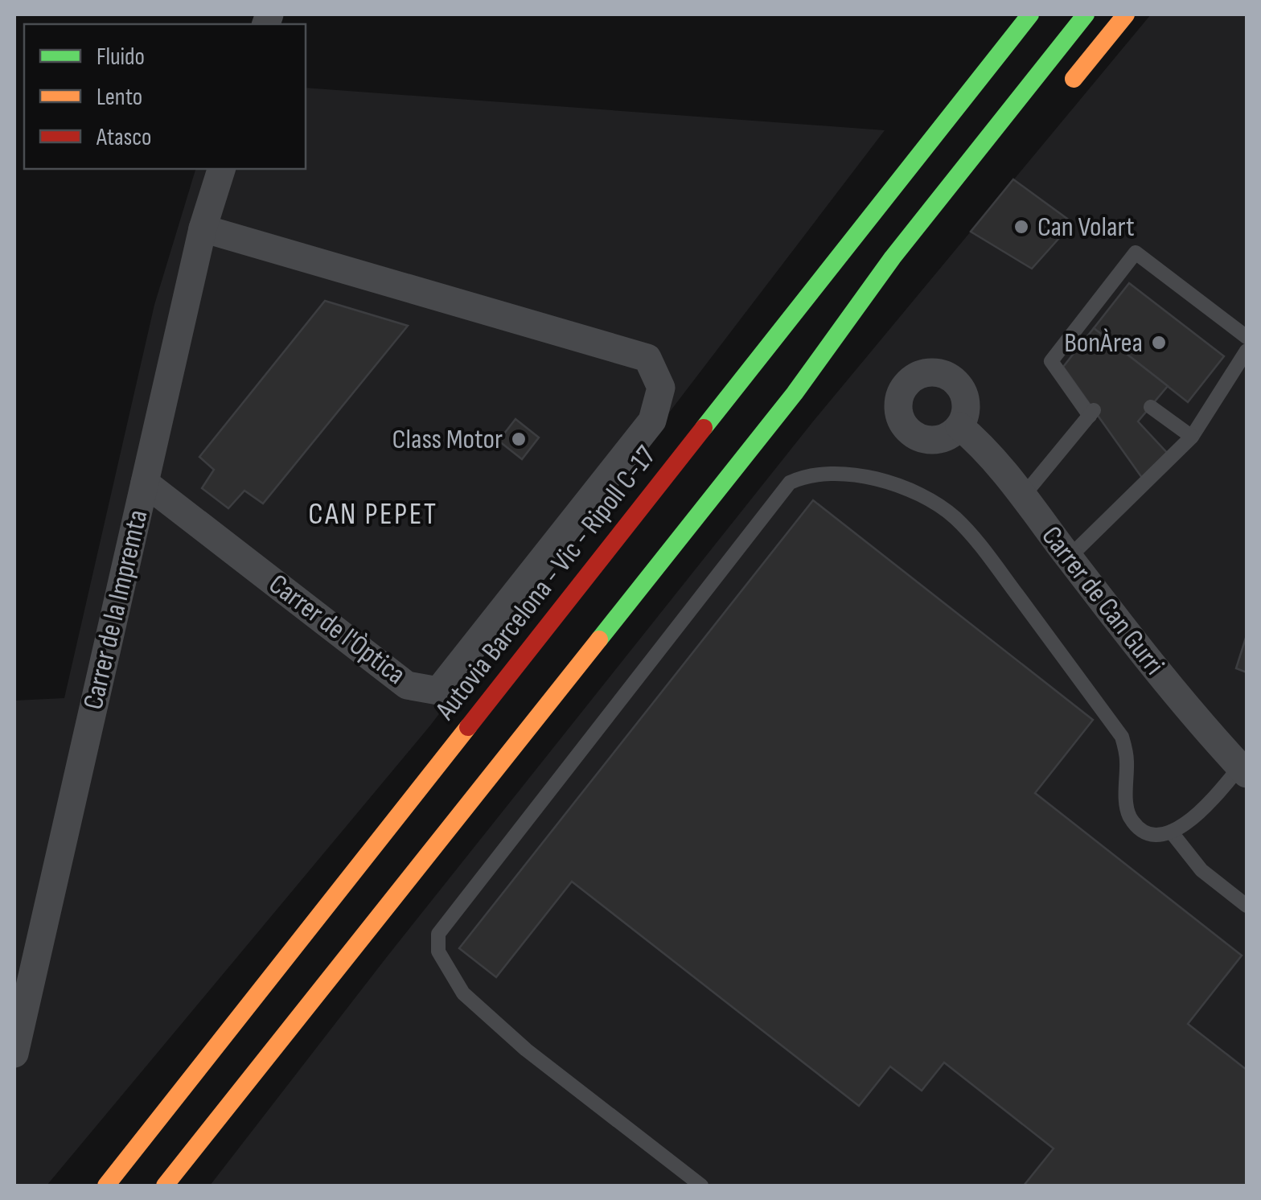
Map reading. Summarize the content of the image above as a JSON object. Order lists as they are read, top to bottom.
{
  "streets": {
    "highway": ["Autovia Barcelona - Vic - Ripoll C-17"],
    "street": ["Carrer de Can Gurri", "Carrer de la Impremta", "Carrer de l'Òptica"]
  },
  "crossings": [
    ["Carrer de la Impremta", "Carrer de l'Òptica"]
  ],
  "districts": ["CAN PEPET"],
  "places": ["Can Volart", "BonÀrea", "Class Motor"],
  "legend": ["Fluido", "Lento", "Atasco"]
}
